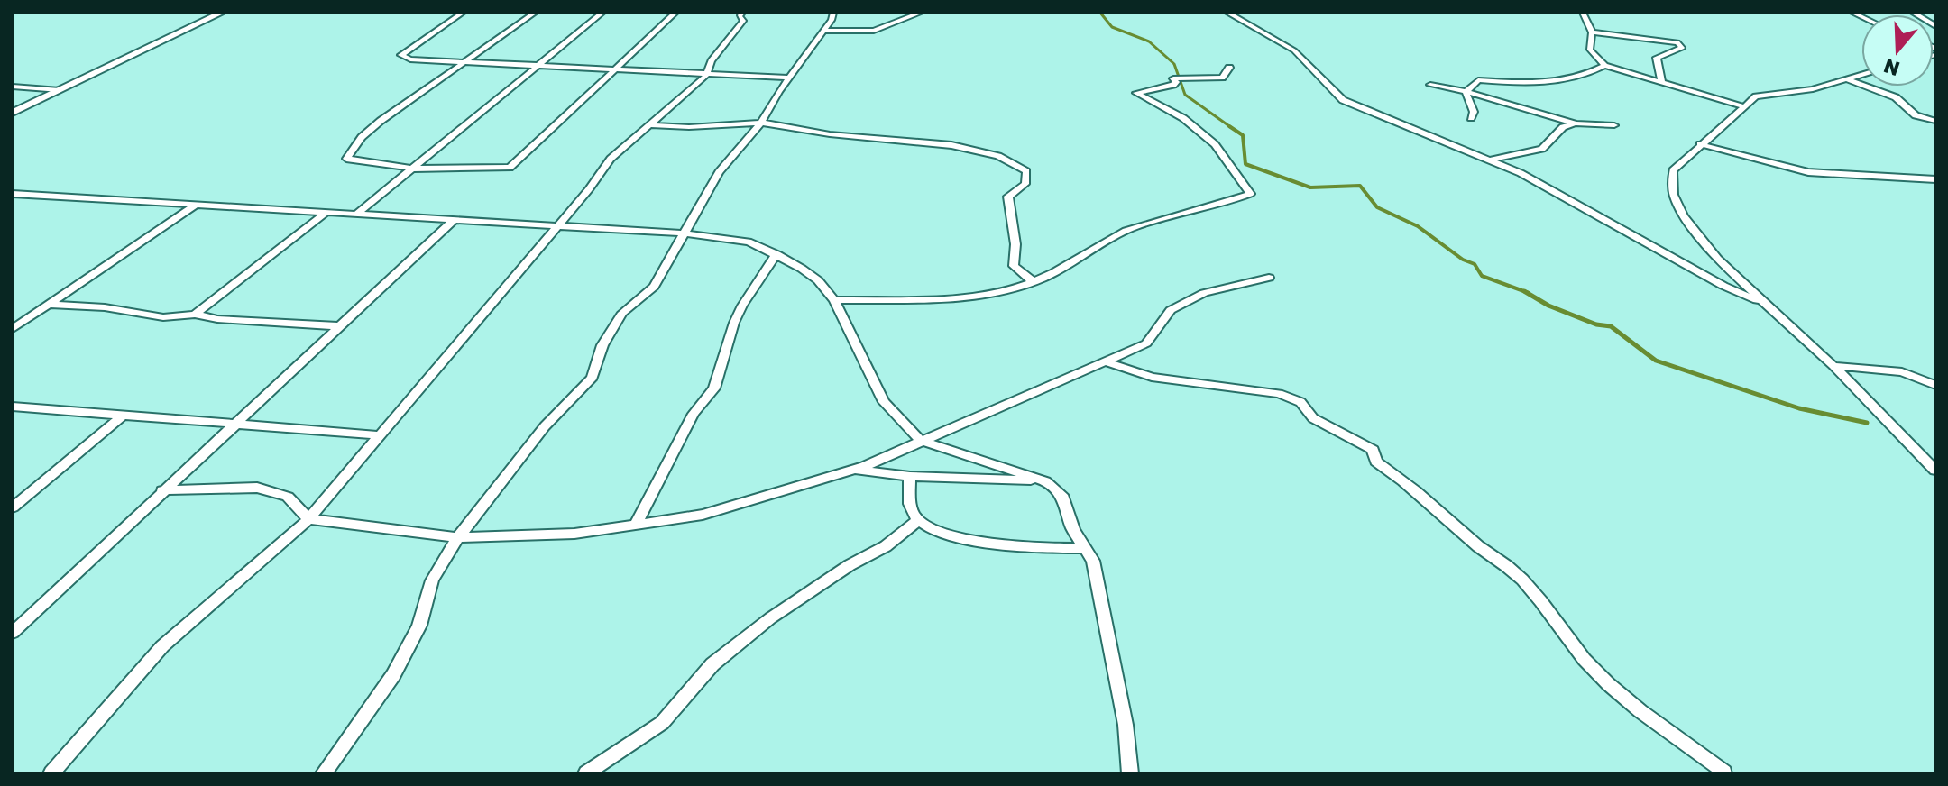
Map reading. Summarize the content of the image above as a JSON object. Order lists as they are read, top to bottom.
{
  "north": "bottom"
}
